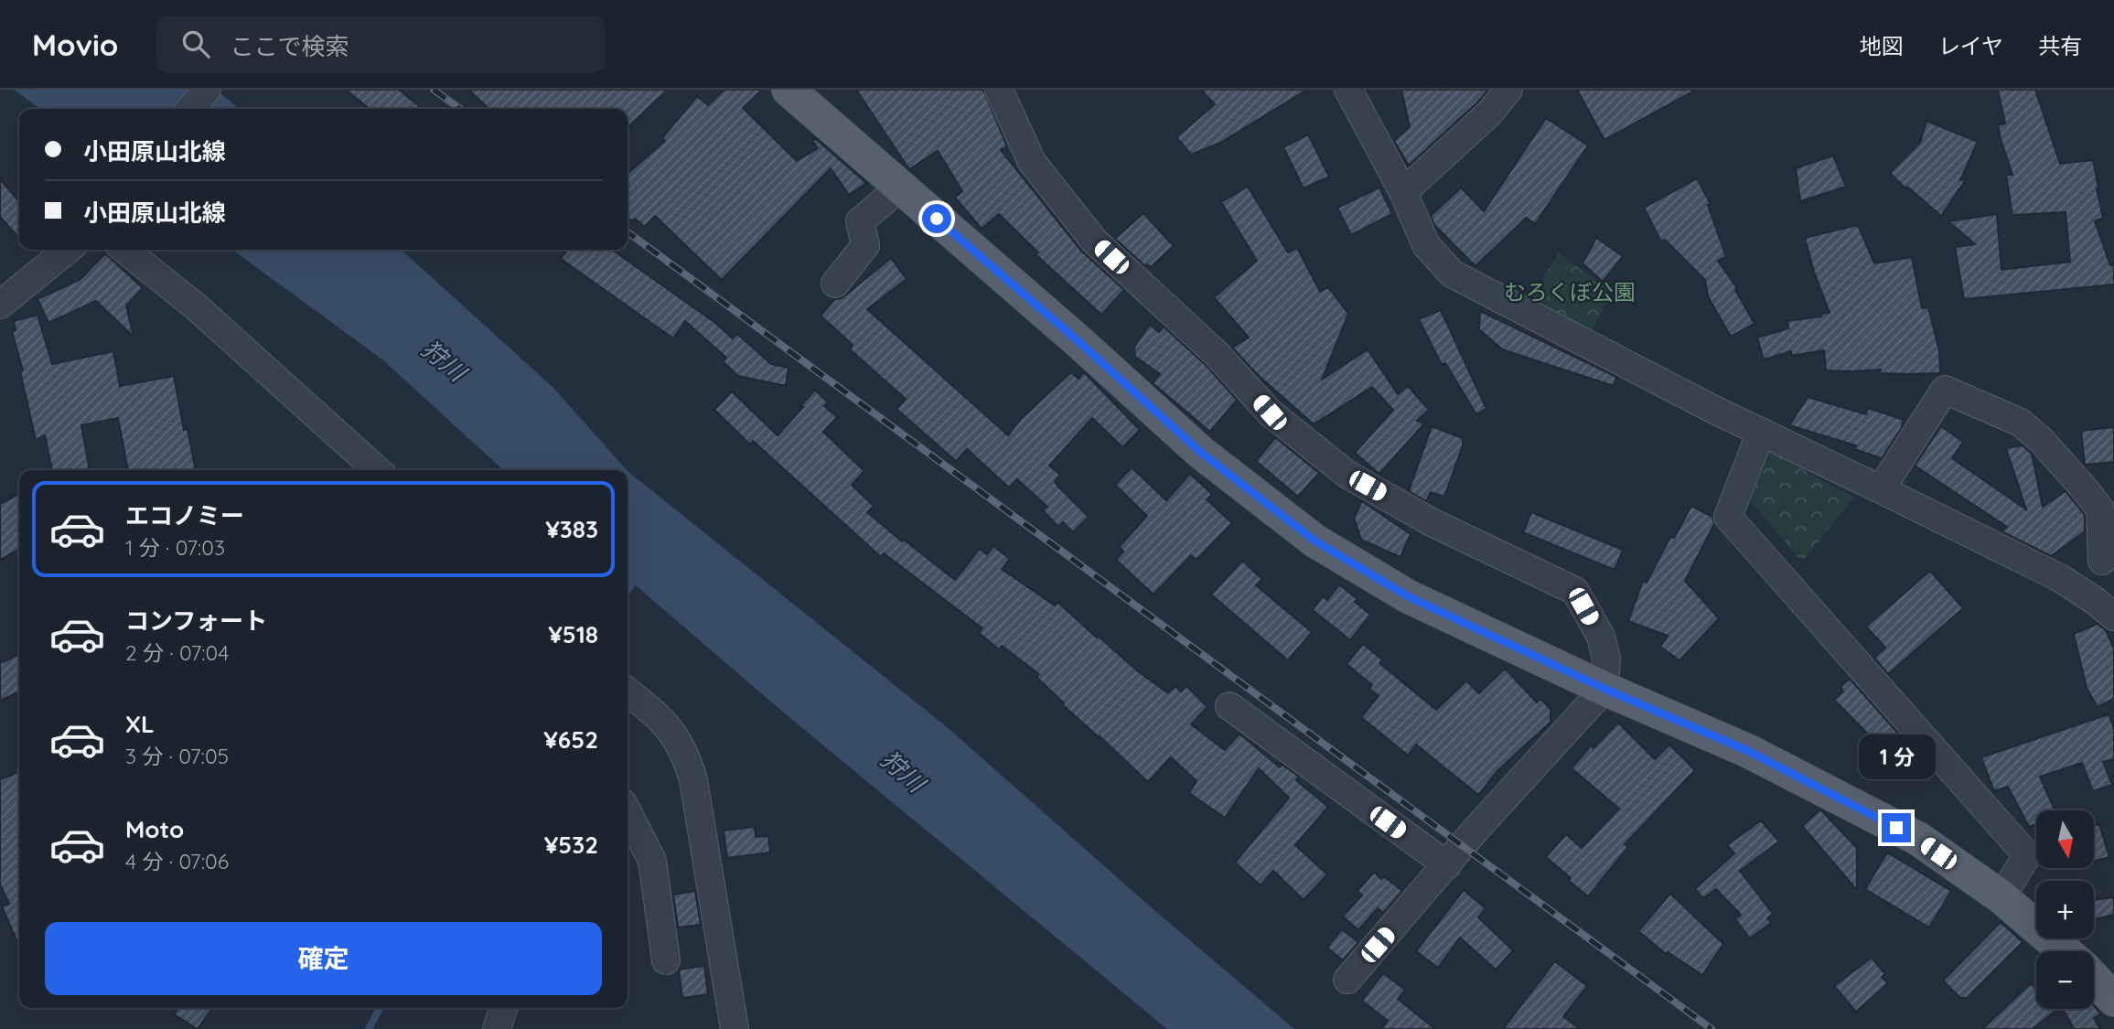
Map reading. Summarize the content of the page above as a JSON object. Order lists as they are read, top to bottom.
{
  "water": ["狩川"],
  "parks": ["むろくぼ公園"],
  "north": "bottom",
  "page": {
    "header": "Movio",
    "search": "ここで検索",
    "nav": ["地図", "レイヤ", "共有"],
    "banner": ["小田原山北線", "小田原山北線"],
    "list": [
      {
        "name": "エコノミー",
        "note": "1 分 · 07:03",
        "value": "¥383"
      },
      {
        "name": "コンフォート",
        "note": "2 分 · 07:04",
        "value": "¥518"
      },
      {
        "name": "XL",
        "note": "3 分 · 07:05",
        "value": "¥652"
      },
      {
        "name": "Moto",
        "note": "4 分 · 07:06",
        "value": "¥532"
      }
    ],
    "bubble": "1 分",
    "map_buttons": ["+", "−"],
    "buttons": "確定"
  }
}
